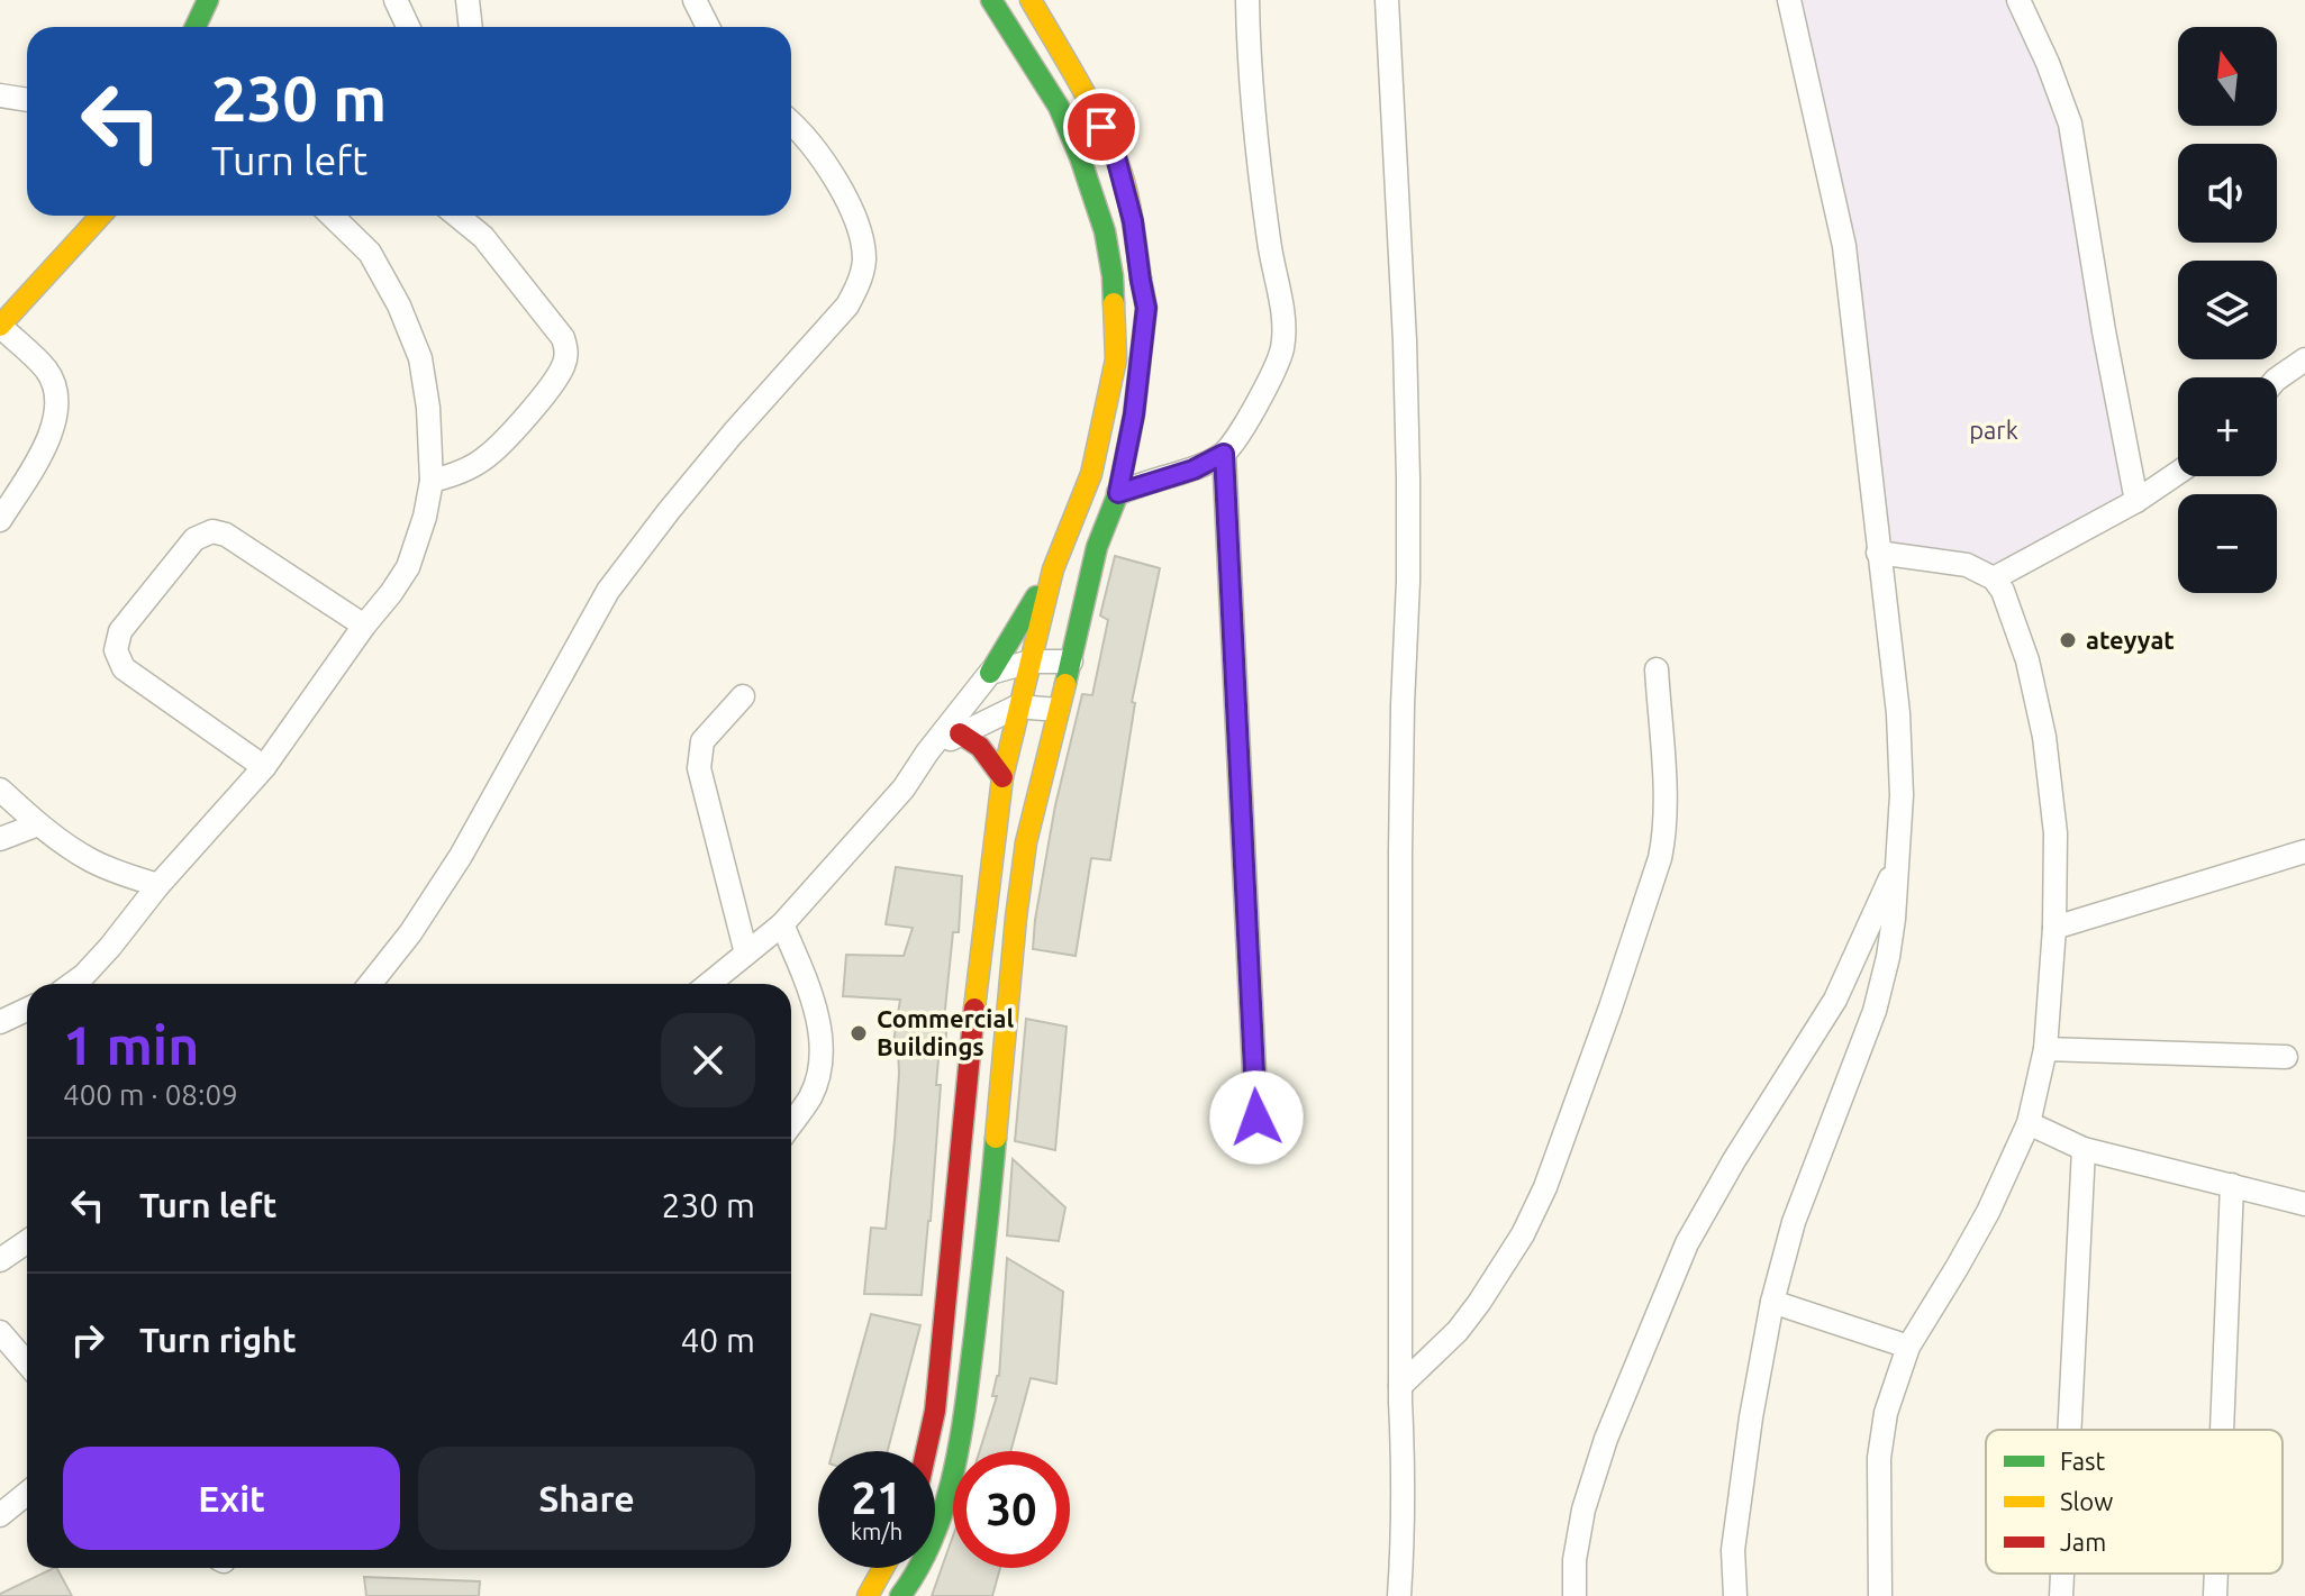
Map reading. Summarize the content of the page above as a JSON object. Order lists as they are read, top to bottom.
{
  "parks": ["park"],
  "places": ["ateyyat", "Commercial Buildings"],
  "legend": ["Fast", "Slow", "Jam"],
  "north": "top",
  "page": {
    "map_buttons": ["+", "−"],
    "turn": ["230 m", "Turn left"],
    "heading": ["1 min", "400 m · 08:09"],
    "list": [
      {
        "name": "Turn left",
        "value": "230 m"
      },
      {
        "name": "Turn right",
        "value": "40 m"
      }
    ],
    "buttons": ["Exit", "Share"],
    "speed": "21 km/h",
    "limit": "30"
  }
}
